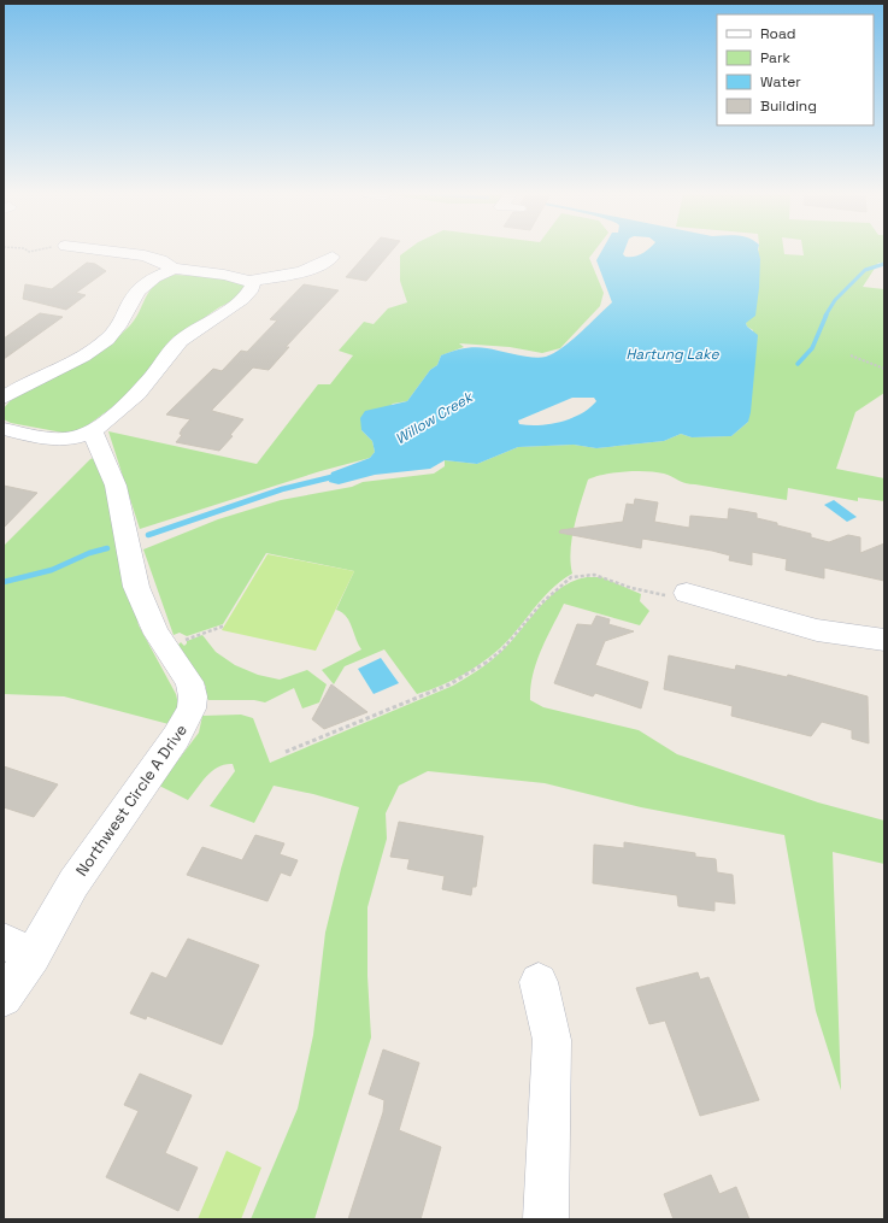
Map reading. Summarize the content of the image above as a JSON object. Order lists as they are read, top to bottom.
{
  "streets": {
    "street": ["Northwest Circle A Drive"]
  },
  "water": ["Hartung Lake", "Willow Creek"],
  "legend": [
    "Road",
    "Park",
    "Water",
    "Building"
  ]
}
